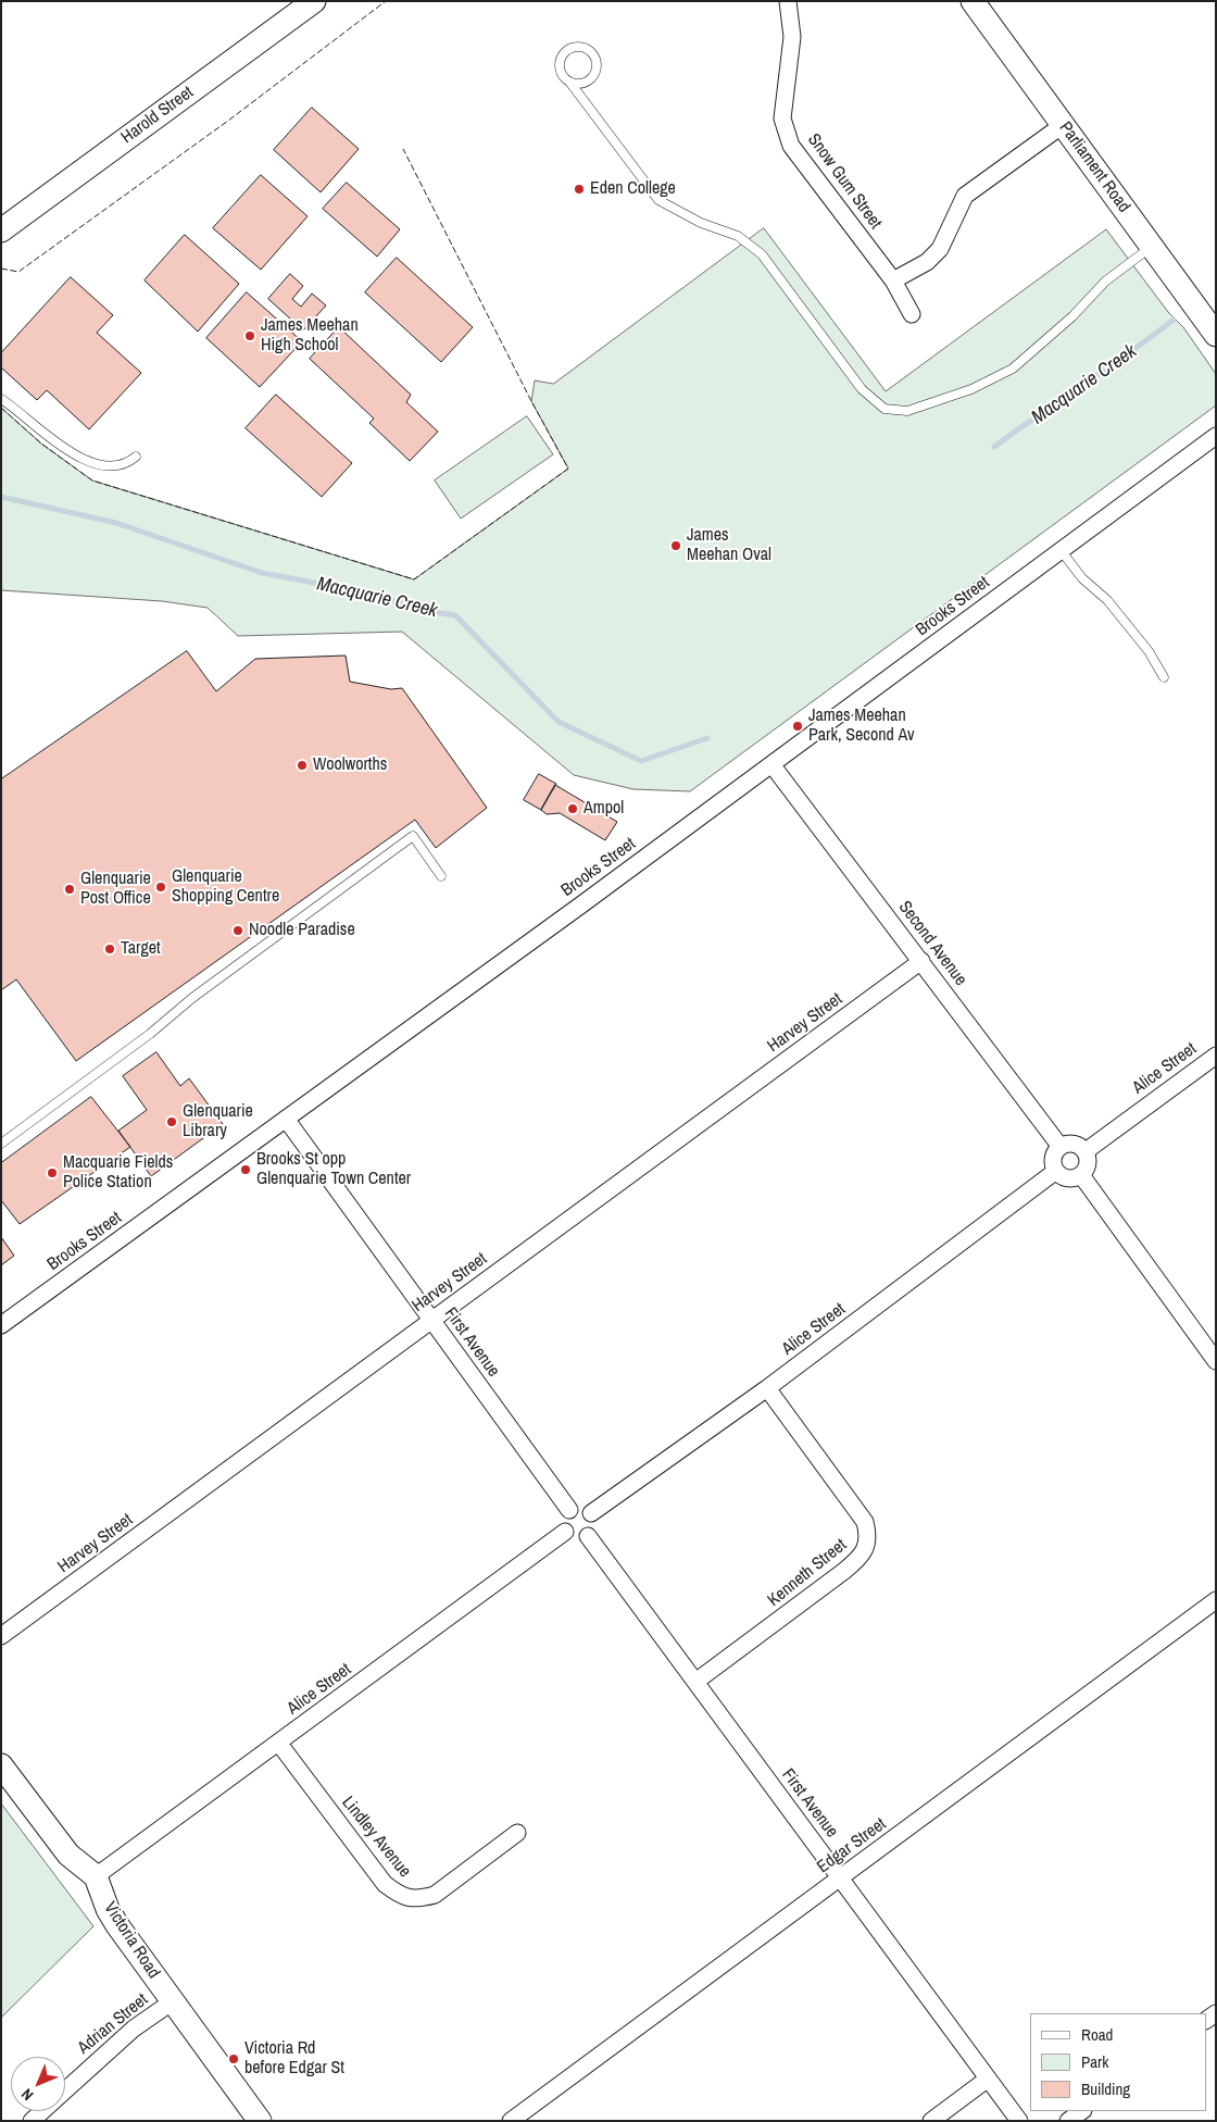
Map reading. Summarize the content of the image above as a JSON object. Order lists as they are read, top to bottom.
{
  "streets": {
    "street": [
      "Harold Street",
      "Parliament Road",
      "Snow Gum Street",
      "Brooks Street",
      "Second Avenue",
      "Harvey Street",
      "Alice Street",
      "First Avenue",
      "Kenneth Street",
      "Lindley Avenue",
      "Edgar Street",
      "Victoria Road",
      "Adrian Street"
    ]
  },
  "crossings": [
    ["Brooks Street", "Second Avenue"],
    ["Brooks Street", "First Avenue"],
    ["Second Avenue", "Harvey Street"],
    ["Second Avenue", "Alice Street"],
    ["Harvey Street", "First Avenue"],
    ["Alice Street", "First Avenue"],
    ["Alice Street", "Kenneth Street"],
    ["Alice Street", "Lindley Avenue"],
    ["Alice Street", "Victoria Road"],
    ["First Avenue", "Kenneth Street"],
    ["First Avenue", "Edgar Street"],
    ["Victoria Road", "Adrian Street"]
  ],
  "water": ["Macquarie Creek"],
  "places": [
    "Eden College",
    "James Meehan High School",
    "James Meehan Oval",
    "James Meehan Park, Second Av",
    "Woolworths",
    "Ampol",
    "Glenquarie Shopping Centre",
    "Glenquarie Post Office",
    "Noodle Paradise",
    "Target",
    "Glenquarie Library",
    "Brooks St opp Glenquarie Town Center",
    "Macquarie Fields Police Station",
    "Victoria Rd before Edgar St"
  ],
  "legend": ["Road", "Park", "Building"],
  "north": "bottom left"
}
